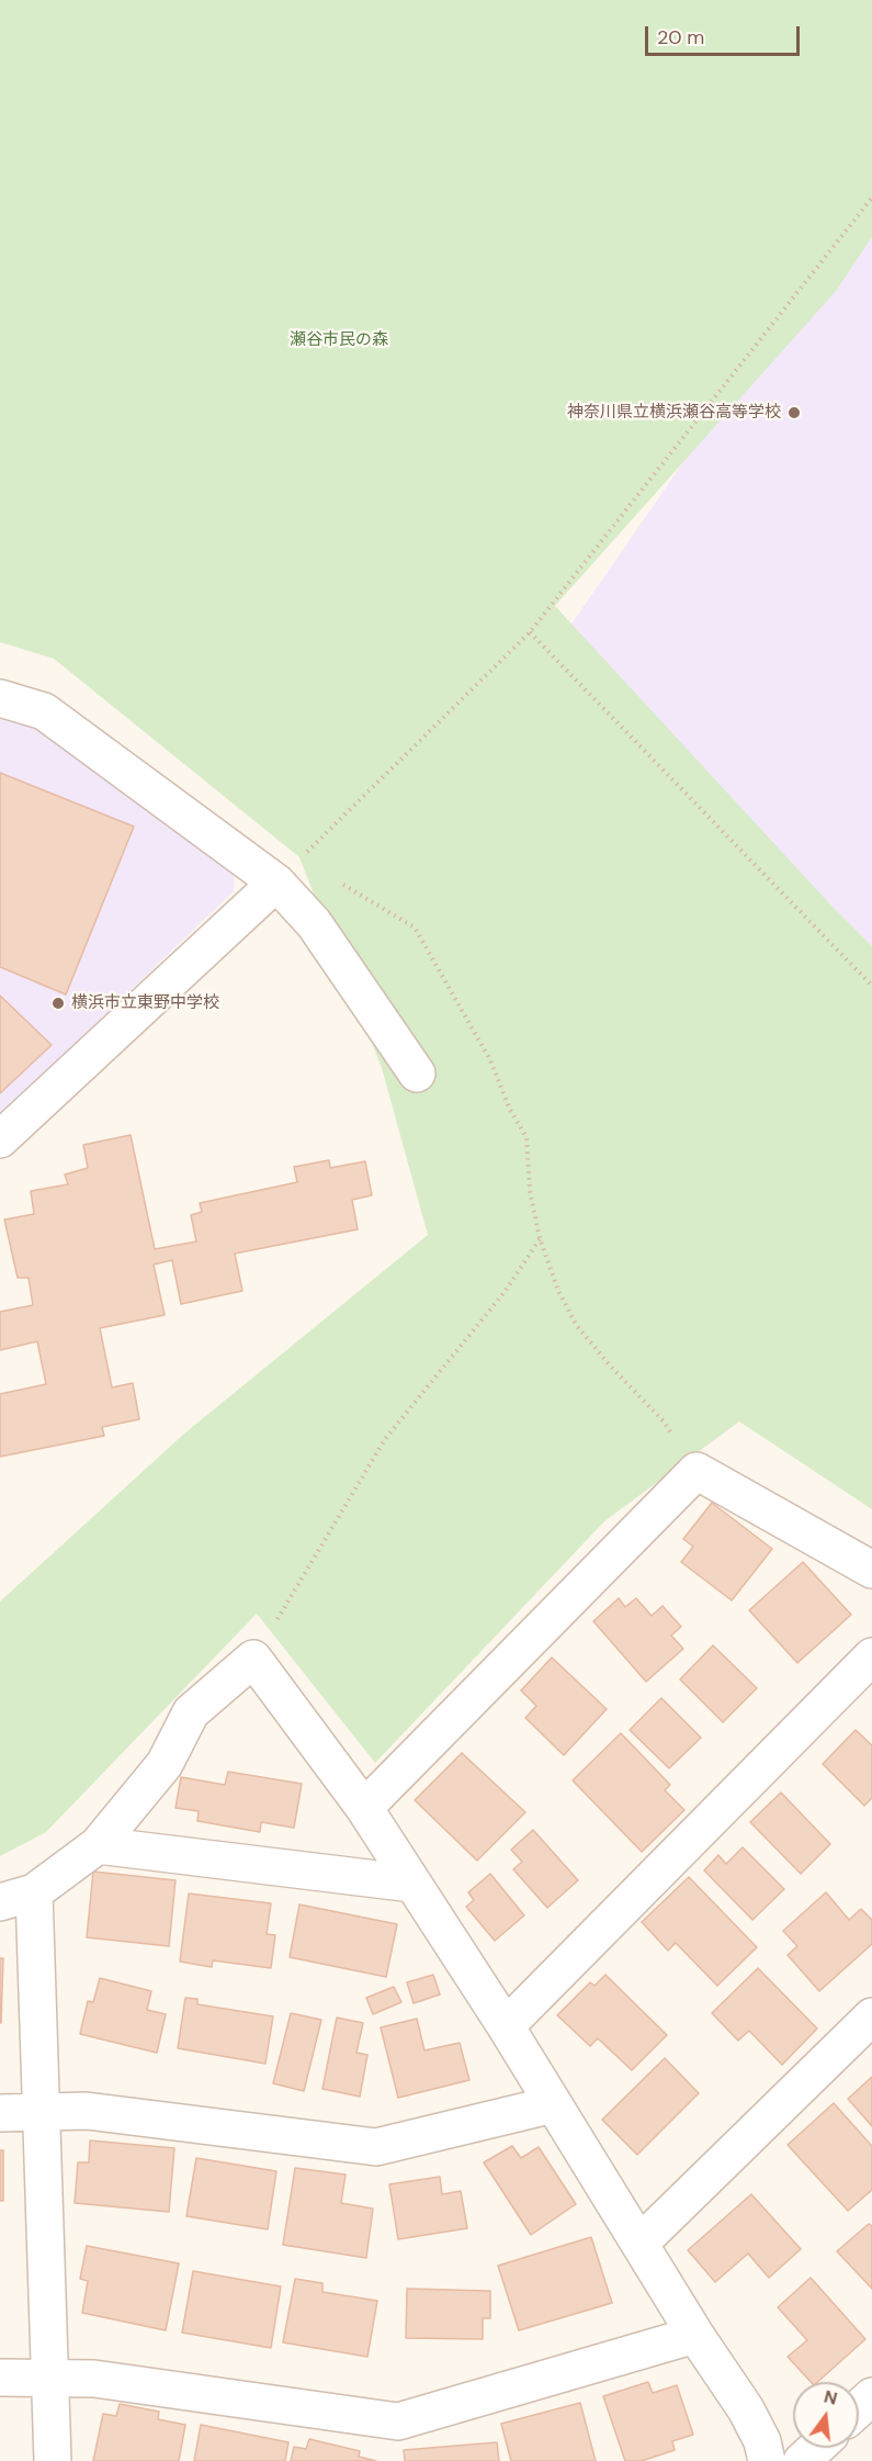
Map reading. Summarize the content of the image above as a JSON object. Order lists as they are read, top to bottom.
{
  "parks": ["瀬谷市民の森"],
  "places": ["神奈川県立横浜瀬谷高等学校", "横浜市立東野中学校"],
  "scale_bar": "20 m",
  "north": "top"
}
